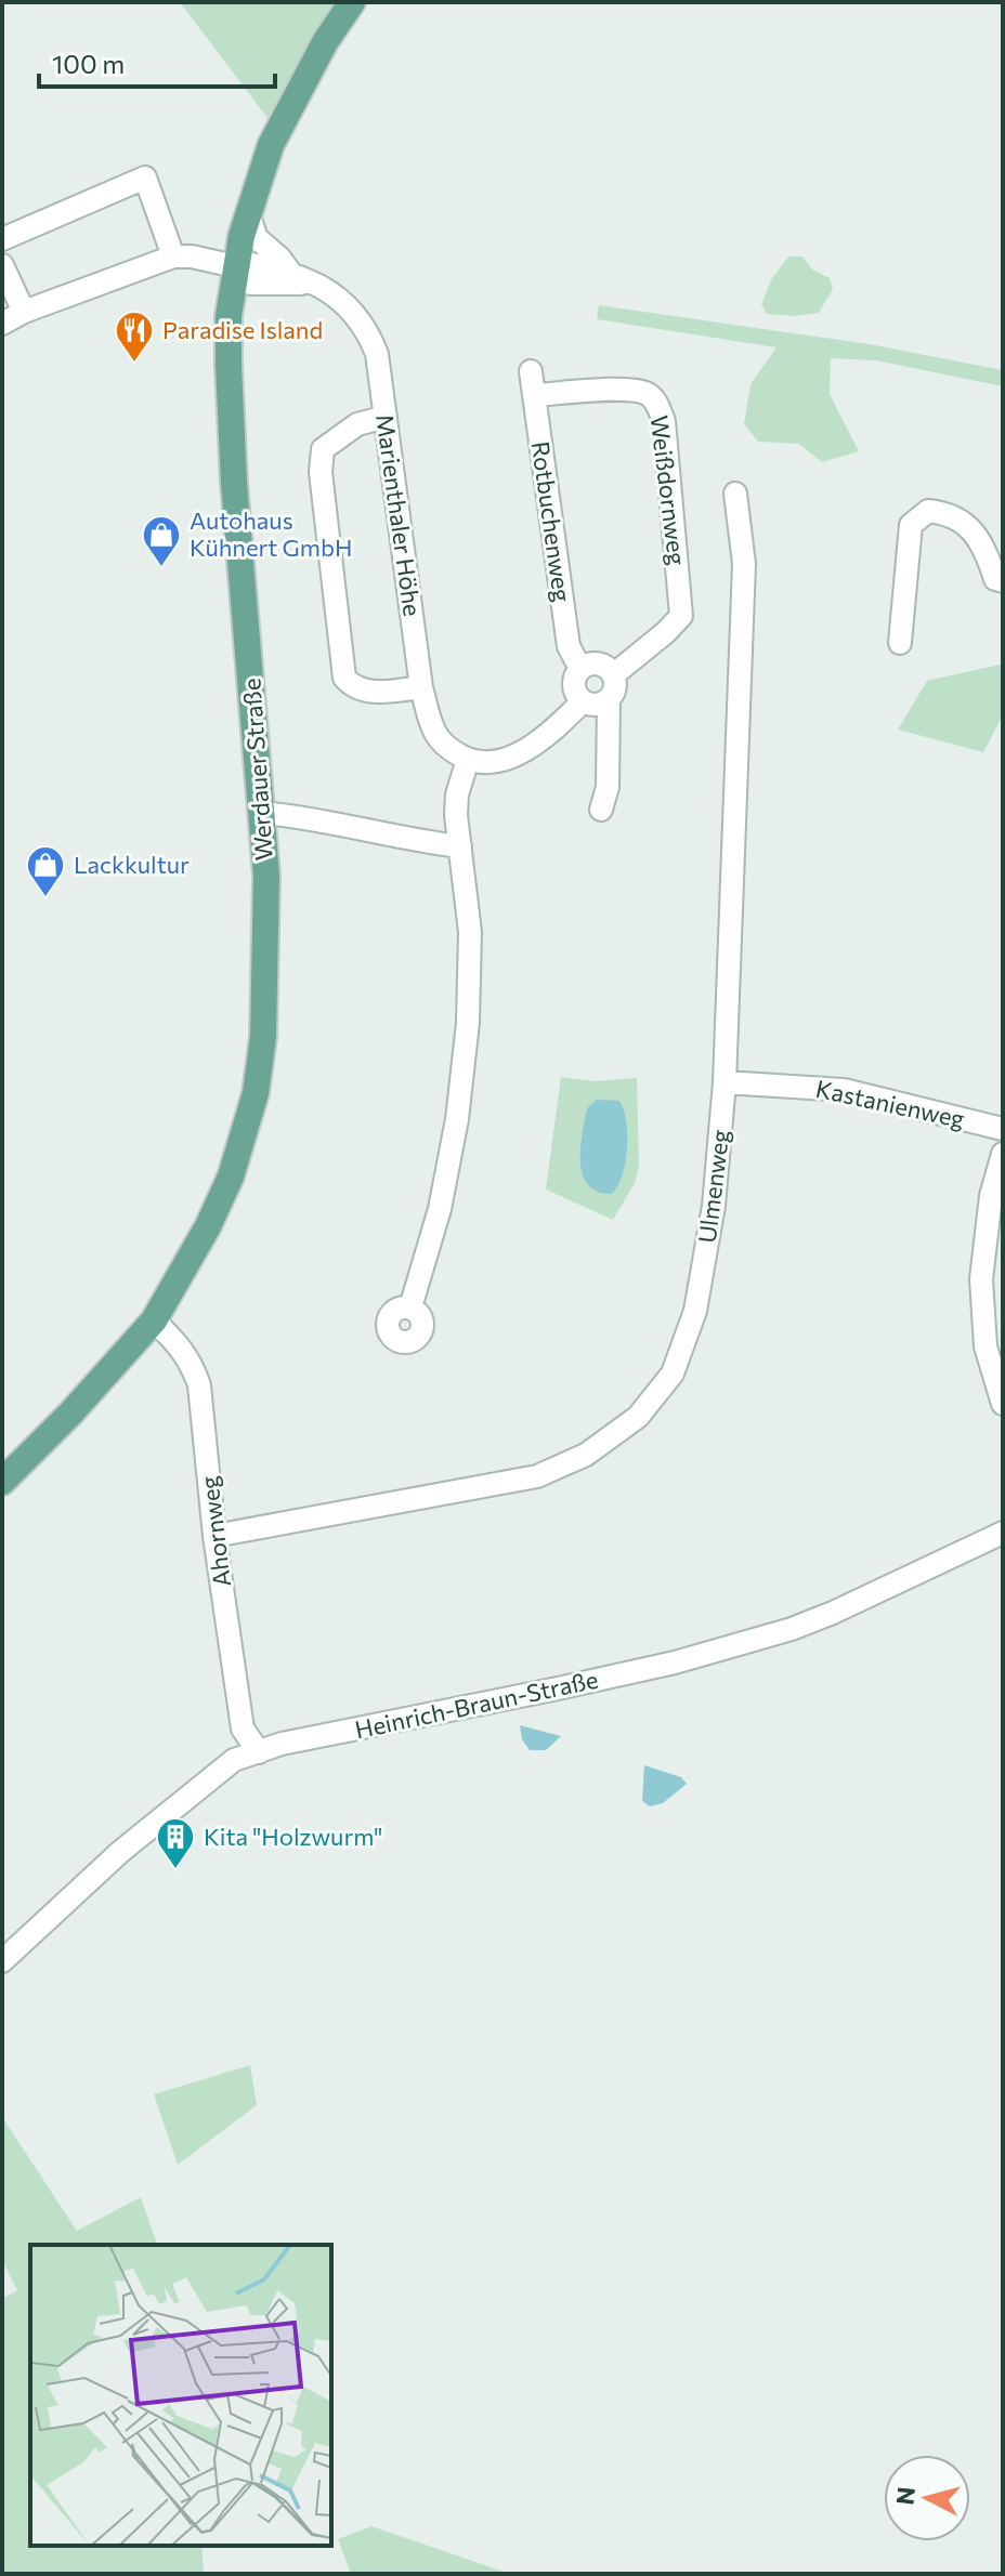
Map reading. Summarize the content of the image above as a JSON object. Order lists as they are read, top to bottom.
{
  "streets": {
    "main road": ["Werdauer Straße"],
    "street": [
      "Weißdornweg",
      "Marienthaler Höhe",
      "Rotbuchenweg",
      "Kastanienweg",
      "Ulmenweg",
      "Ahornweg",
      "Heinrich-Braun-Straße"
    ]
  },
  "crossings": [
    ["Weißdornweg", "Rotbuchenweg"],
    ["Marienthaler Höhe", "Werdauer Straße"],
    ["Werdauer Straße", "Ahornweg"],
    ["Kastanienweg", "Ulmenweg"],
    ["Ulmenweg", "Ahornweg"],
    ["Ahornweg", "Heinrich-Braun-Straße"]
  ],
  "places": {
    "restaurant": ["Paradise Island"],
    "shop": ["Autohaus Kühnert GmbH", "Lackkultur"],
    "building": ["Kita \"Holzwurm\""]
  },
  "scale_bar": "100 m",
  "north": "left"
}
